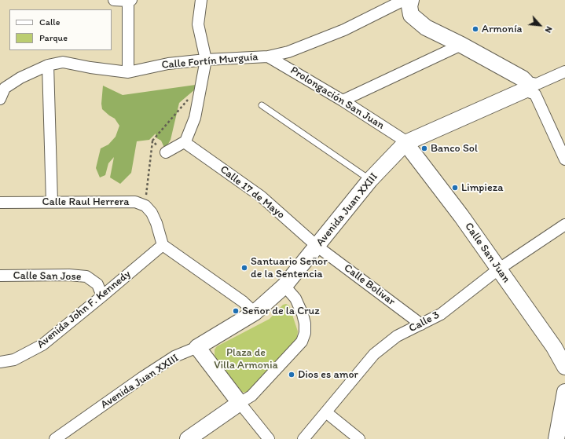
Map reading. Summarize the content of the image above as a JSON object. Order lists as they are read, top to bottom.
{
  "streets": {
    "main road": ["Avenida Juan XXIII", "Calle San Juan"],
    "street": [
      "Calle Fortín Murguía",
      "Prolongación San Juan",
      "Calle 17 de Mayo",
      "Calle Raul Herrera",
      "Calle San Jose",
      "Calle Bolivar",
      "Avenida John F. Kennedy",
      "Calle 3"
    ]
  },
  "crossings": [
    ["Calle Fortín Murguía", "Prolongación San Juan"],
    ["Prolongación San Juan", "Avenida Juan XXIII"],
    ["Prolongación San Juan", "Calle San Juan"],
    ["Calle 17 de Mayo", "Avenida Juan XXIII"],
    ["Calle 17 de Mayo", "Calle Bolivar"],
    ["Calle Raul Herrera", "Avenida John F. Kennedy"],
    ["Avenida Juan XXIII", "Calle San Juan"],
    ["Avenida Juan XXIII", "Calle Bolivar"],
    ["Calle San Juan", "Calle 3"],
    ["Calle San Jose", "Avenida John F. Kennedy"],
    ["Calle Bolivar", "Calle 3"]
  ],
  "parks": ["Plaza de Villa Armonia"],
  "places": [
    "Armonía",
    "Banco Sol",
    "Limpieza",
    "Santuario Señor de la Sentencia",
    "Señor de la Cruz",
    "Dios es amor"
  ],
  "legend": ["Calle", "Parque"],
  "north": "bottom right"
}
